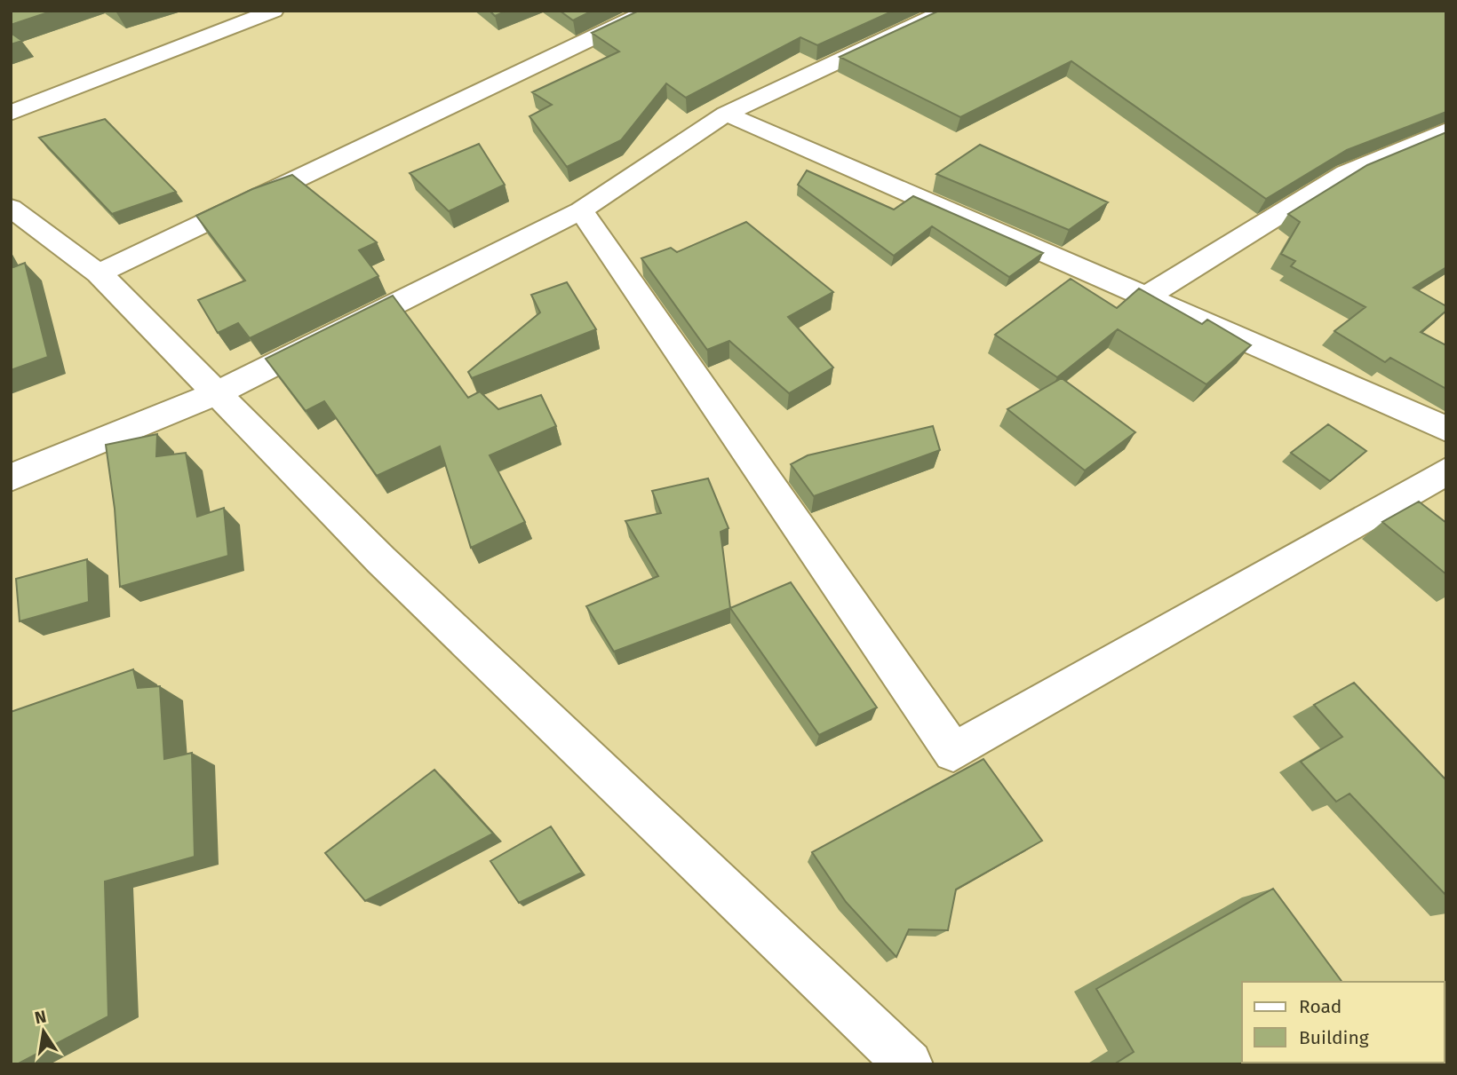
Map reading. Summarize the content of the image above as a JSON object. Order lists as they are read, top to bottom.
{
  "legend": ["Road", "Building"],
  "north": "top"
}
